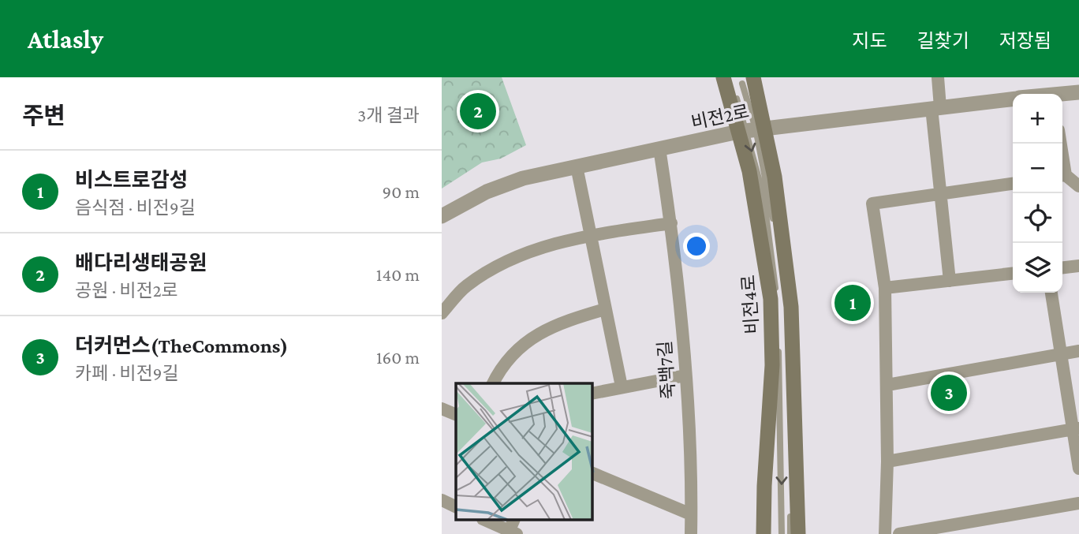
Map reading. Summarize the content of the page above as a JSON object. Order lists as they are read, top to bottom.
{
  "streets": {
    "main road": ["비전4로"],
    "street": ["비전2로", "죽백7길"]
  },
  "crossings": [
    ["비전2로", "비전4로"],
    ["비전2로", "죽백7길"]
  ],
  "page": {
    "header": "Atlasly",
    "nav": ["지도", "길찾기", "저장됨"],
    "heading": ["주변", "3개 결과"],
    "pins": ["2", "1", "3"],
    "map_buttons": ["+", "−"],
    "list": [
      {
        "mark": "1",
        "name": "비스트로감성",
        "note": "음식점 · 비전9길",
        "value": "90 m"
      },
      {
        "mark": "2",
        "name": "배다리생태공원",
        "note": "공원 · 비전2로",
        "value": "140 m"
      },
      {
        "mark": "3",
        "name": "더커먼스(TheCommons)",
        "note": "카페 · 비전9길",
        "value": "160 m"
      }
    ]
  }
}
